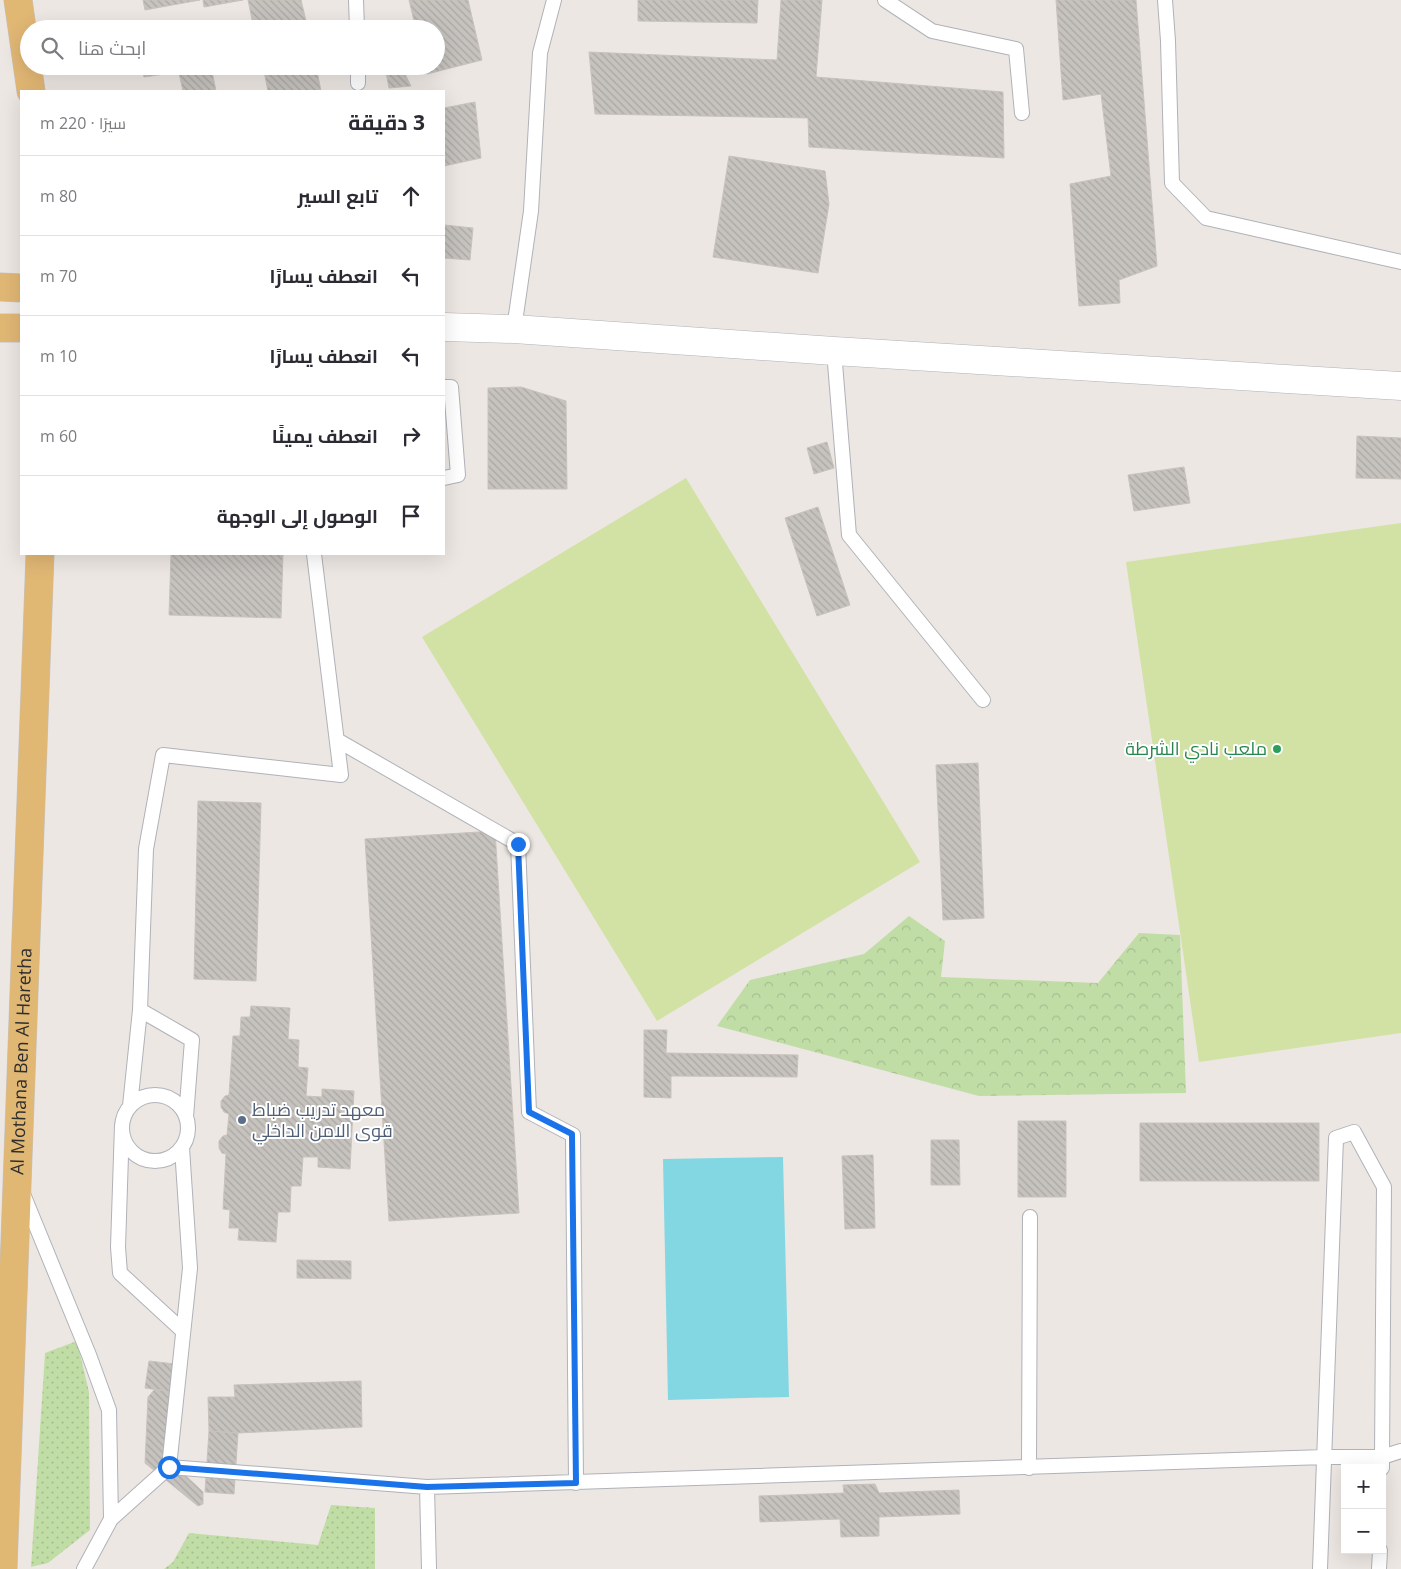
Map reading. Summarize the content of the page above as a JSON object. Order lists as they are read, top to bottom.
{
  "streets": {
    "main road": ["Al Mothana Ben Al Haretha"]
  },
  "places": ["ملعب نادي الشرطة", "معهد تدريب ضباط قوى الامن الداخلي"],
  "page": {
    "search": "ابحث هنا",
    "heading": ["3 دقيقة", "سيرًا · 220 m"],
    "list": [
      ["تابع السير", "80 m"],
      ["انعطف يسارًا", "70 m"],
      ["انعطف يسارًا", "10 m"],
      ["انعطف يمينًا", "60 m"],
      "الوصول إلى الوجهة"
    ],
    "map_buttons": ["+", "−"]
  }
}
